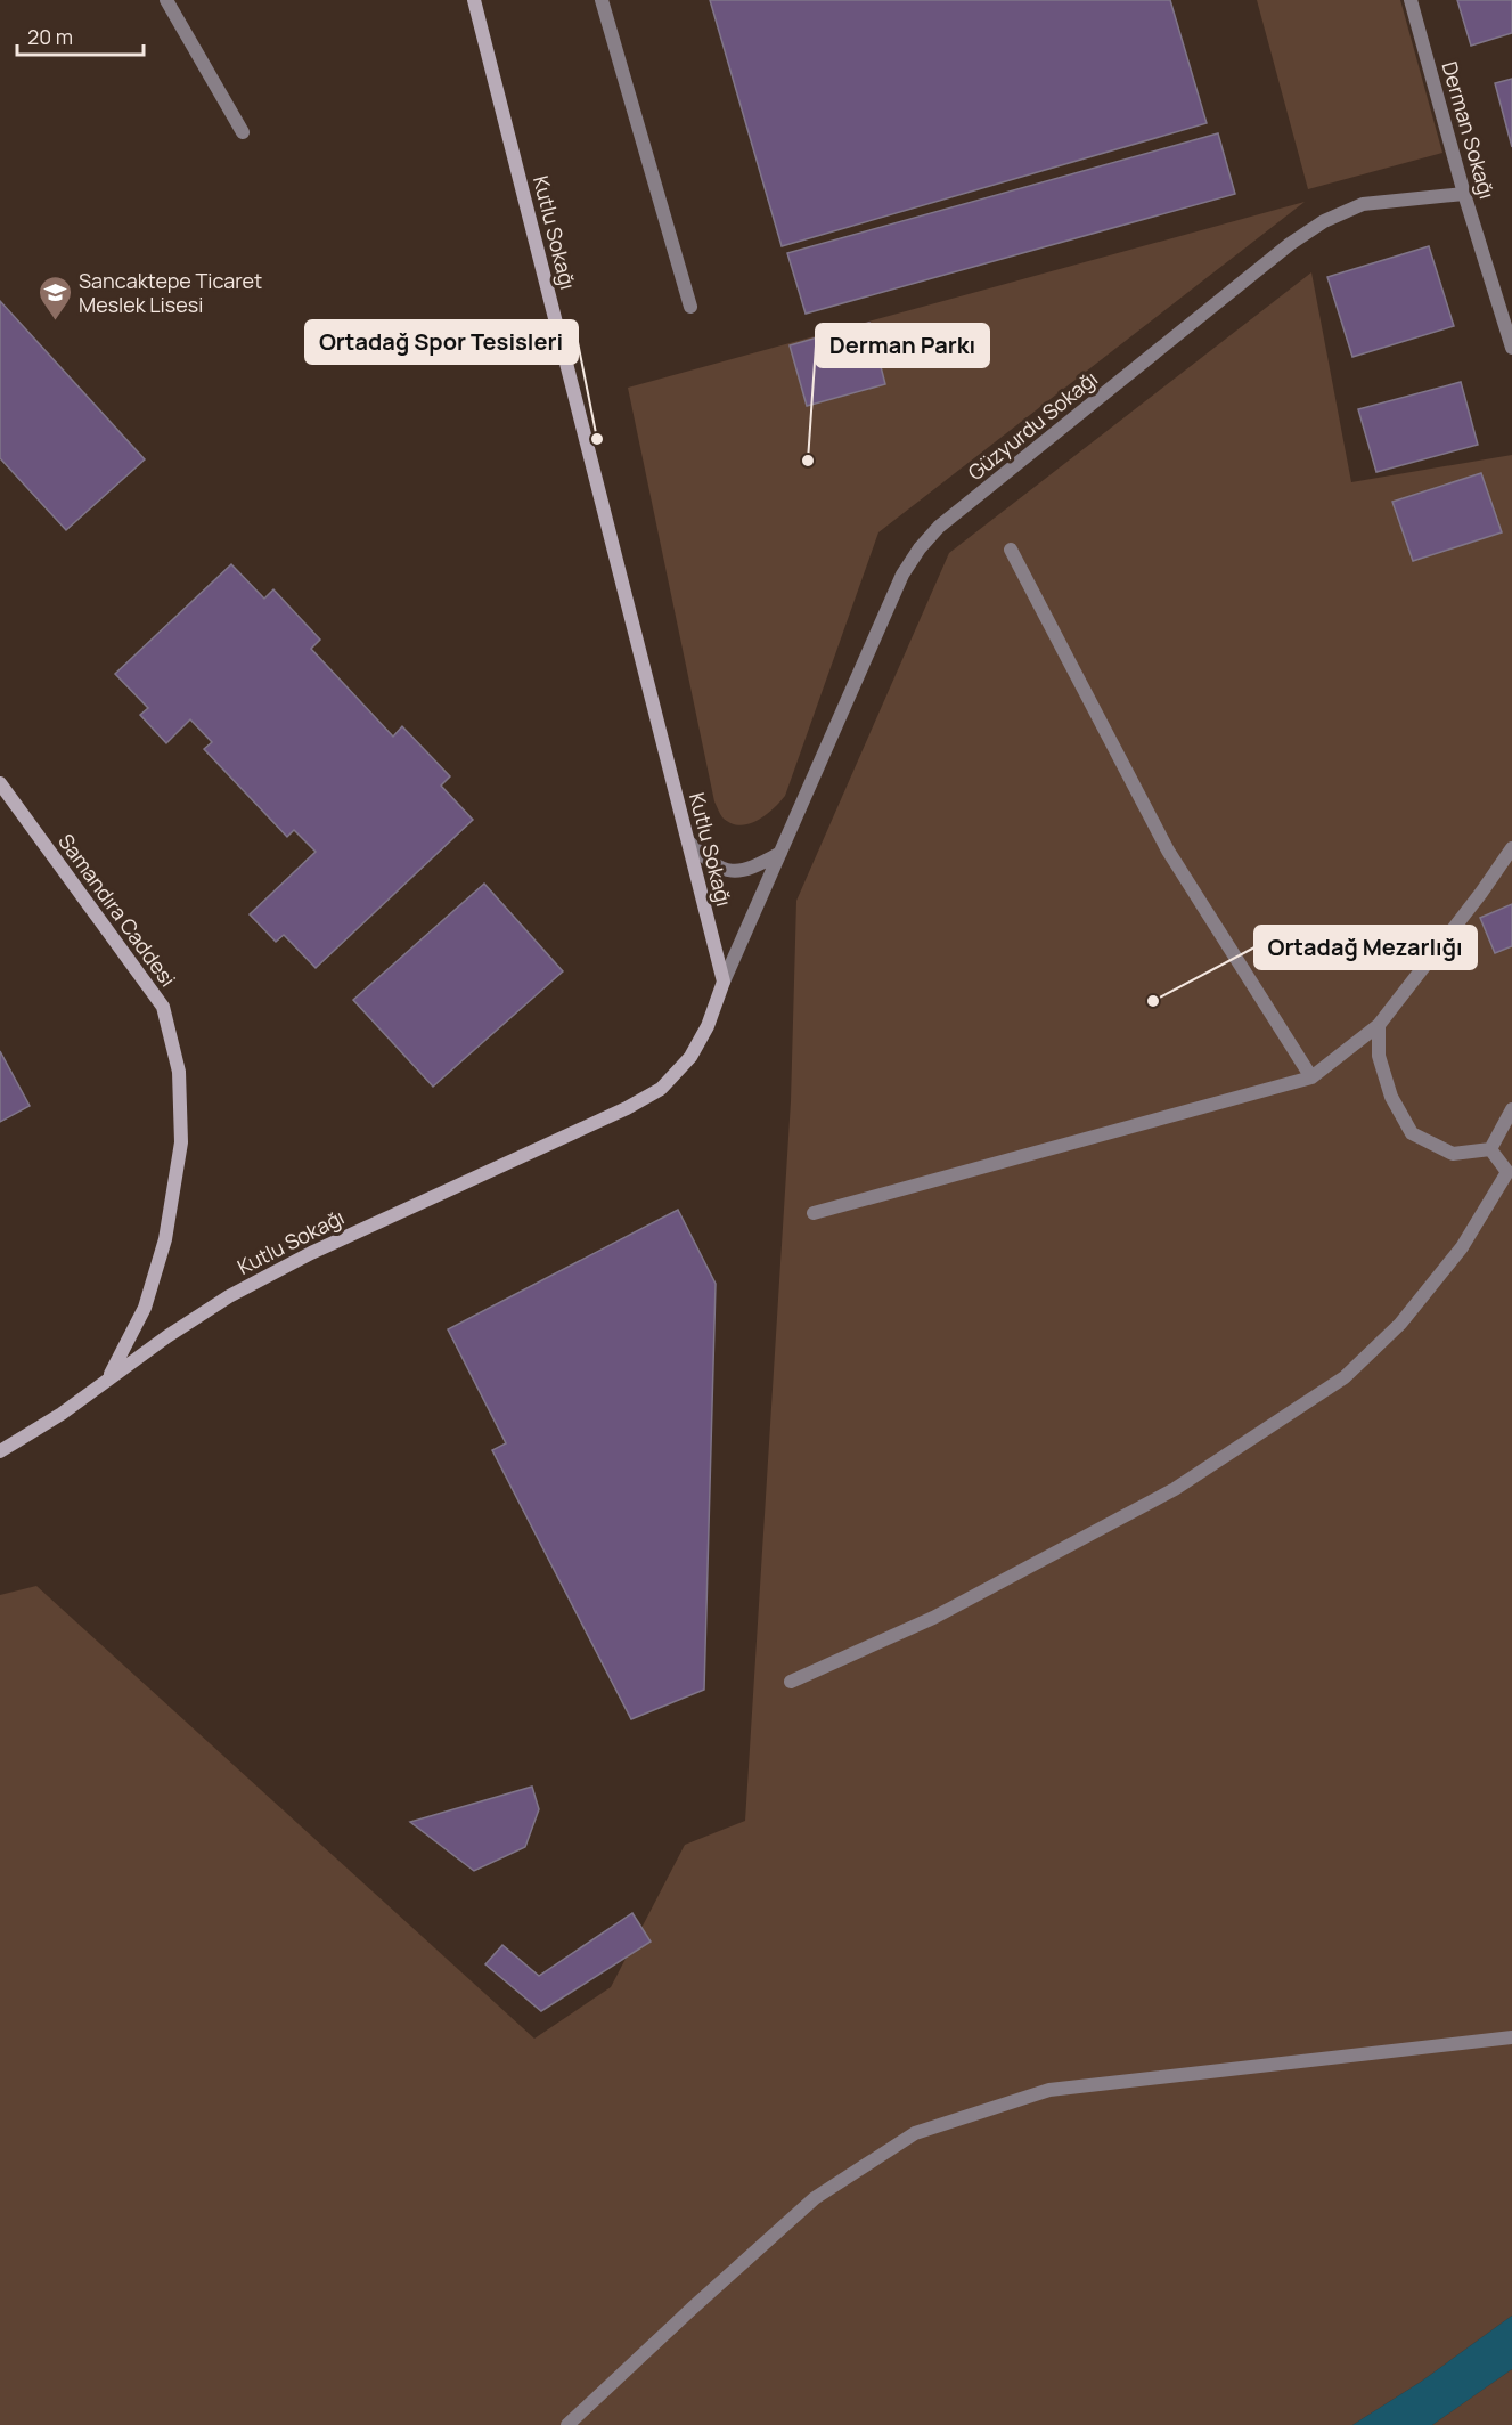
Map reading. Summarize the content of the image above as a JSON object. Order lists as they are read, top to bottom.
{
  "streets": {
    "main road": ["Kutlu Sokağı", "Samandıra Caddesi"],
    "street": ["Derman Sokağı", "Güzyurdu Sokağı"]
  },
  "crossings": [
    ["Derman Sokağı", "Güzyurdu Sokağı"],
    ["Kutlu Sokağı", "Güzyurdu Sokağı"],
    ["Kutlu Sokağı", "Samandıra Caddesi"]
  ],
  "places": {
    "school or university": ["Sancaktepe Ticaret Meslek Lisesi"],
    "other": ["Ortadağ Spor Tesisleri", "Derman Parkı", "Ortadağ Mezarlığı"]
  },
  "scale_bar": "20 m"
}
